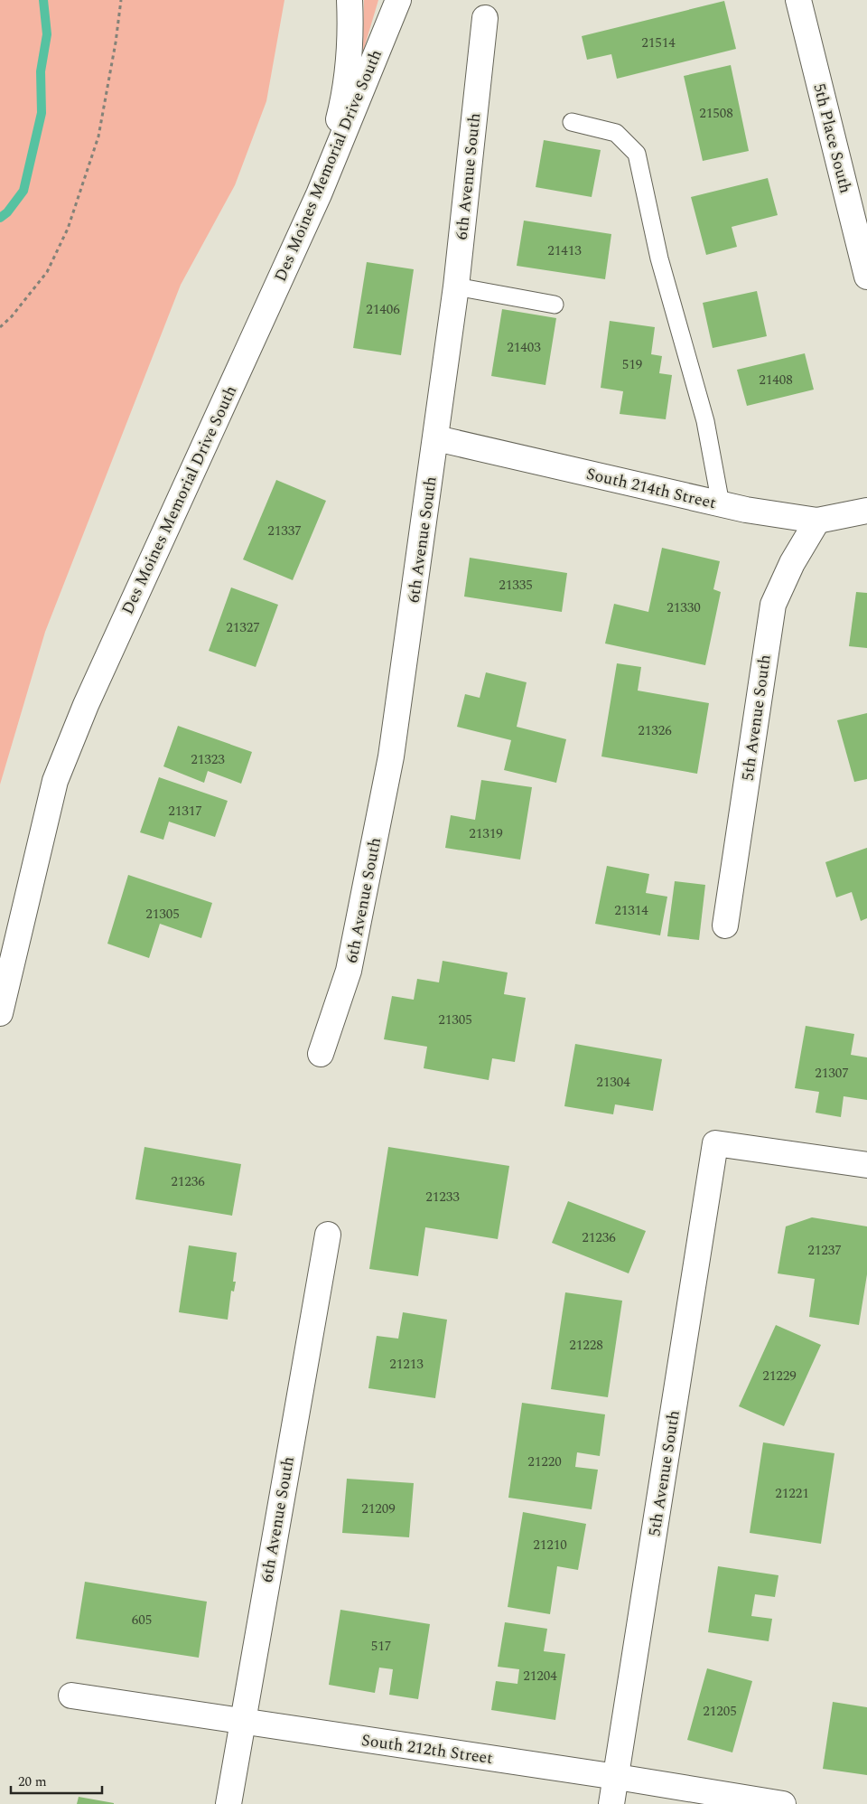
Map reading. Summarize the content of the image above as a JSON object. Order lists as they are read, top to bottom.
{
  "streets": {
    "street": [
      "5th Place South",
      "Des Moines Memorial Drive South",
      "6th Avenue South",
      "South 214th Street",
      "5th Avenue South",
      "South 212th Street"
    ]
  },
  "crossings": [
    ["6th Avenue South", "South 214th Street"],
    ["6th Avenue South", "South 212th Street"],
    ["South 214th Street", "5th Avenue South"],
    ["5th Avenue South", "South 212th Street"]
  ],
  "house_numbers": [
    "21514",
    "21508",
    "21413",
    "21406",
    "21403",
    "519",
    "21408",
    "21337",
    "21335",
    "21330",
    "21327",
    "21326",
    "21323",
    "21317",
    "21319",
    "21314",
    "21305",
    "21305",
    "21307",
    "21304",
    "21236",
    "21233",
    "21236",
    "21237",
    "21228",
    "21213",
    "21229",
    "21220",
    "21221",
    "21209",
    "21210",
    "605",
    "517",
    "21204",
    "21205"
  ],
  "scale_bar": "20 m"
}
